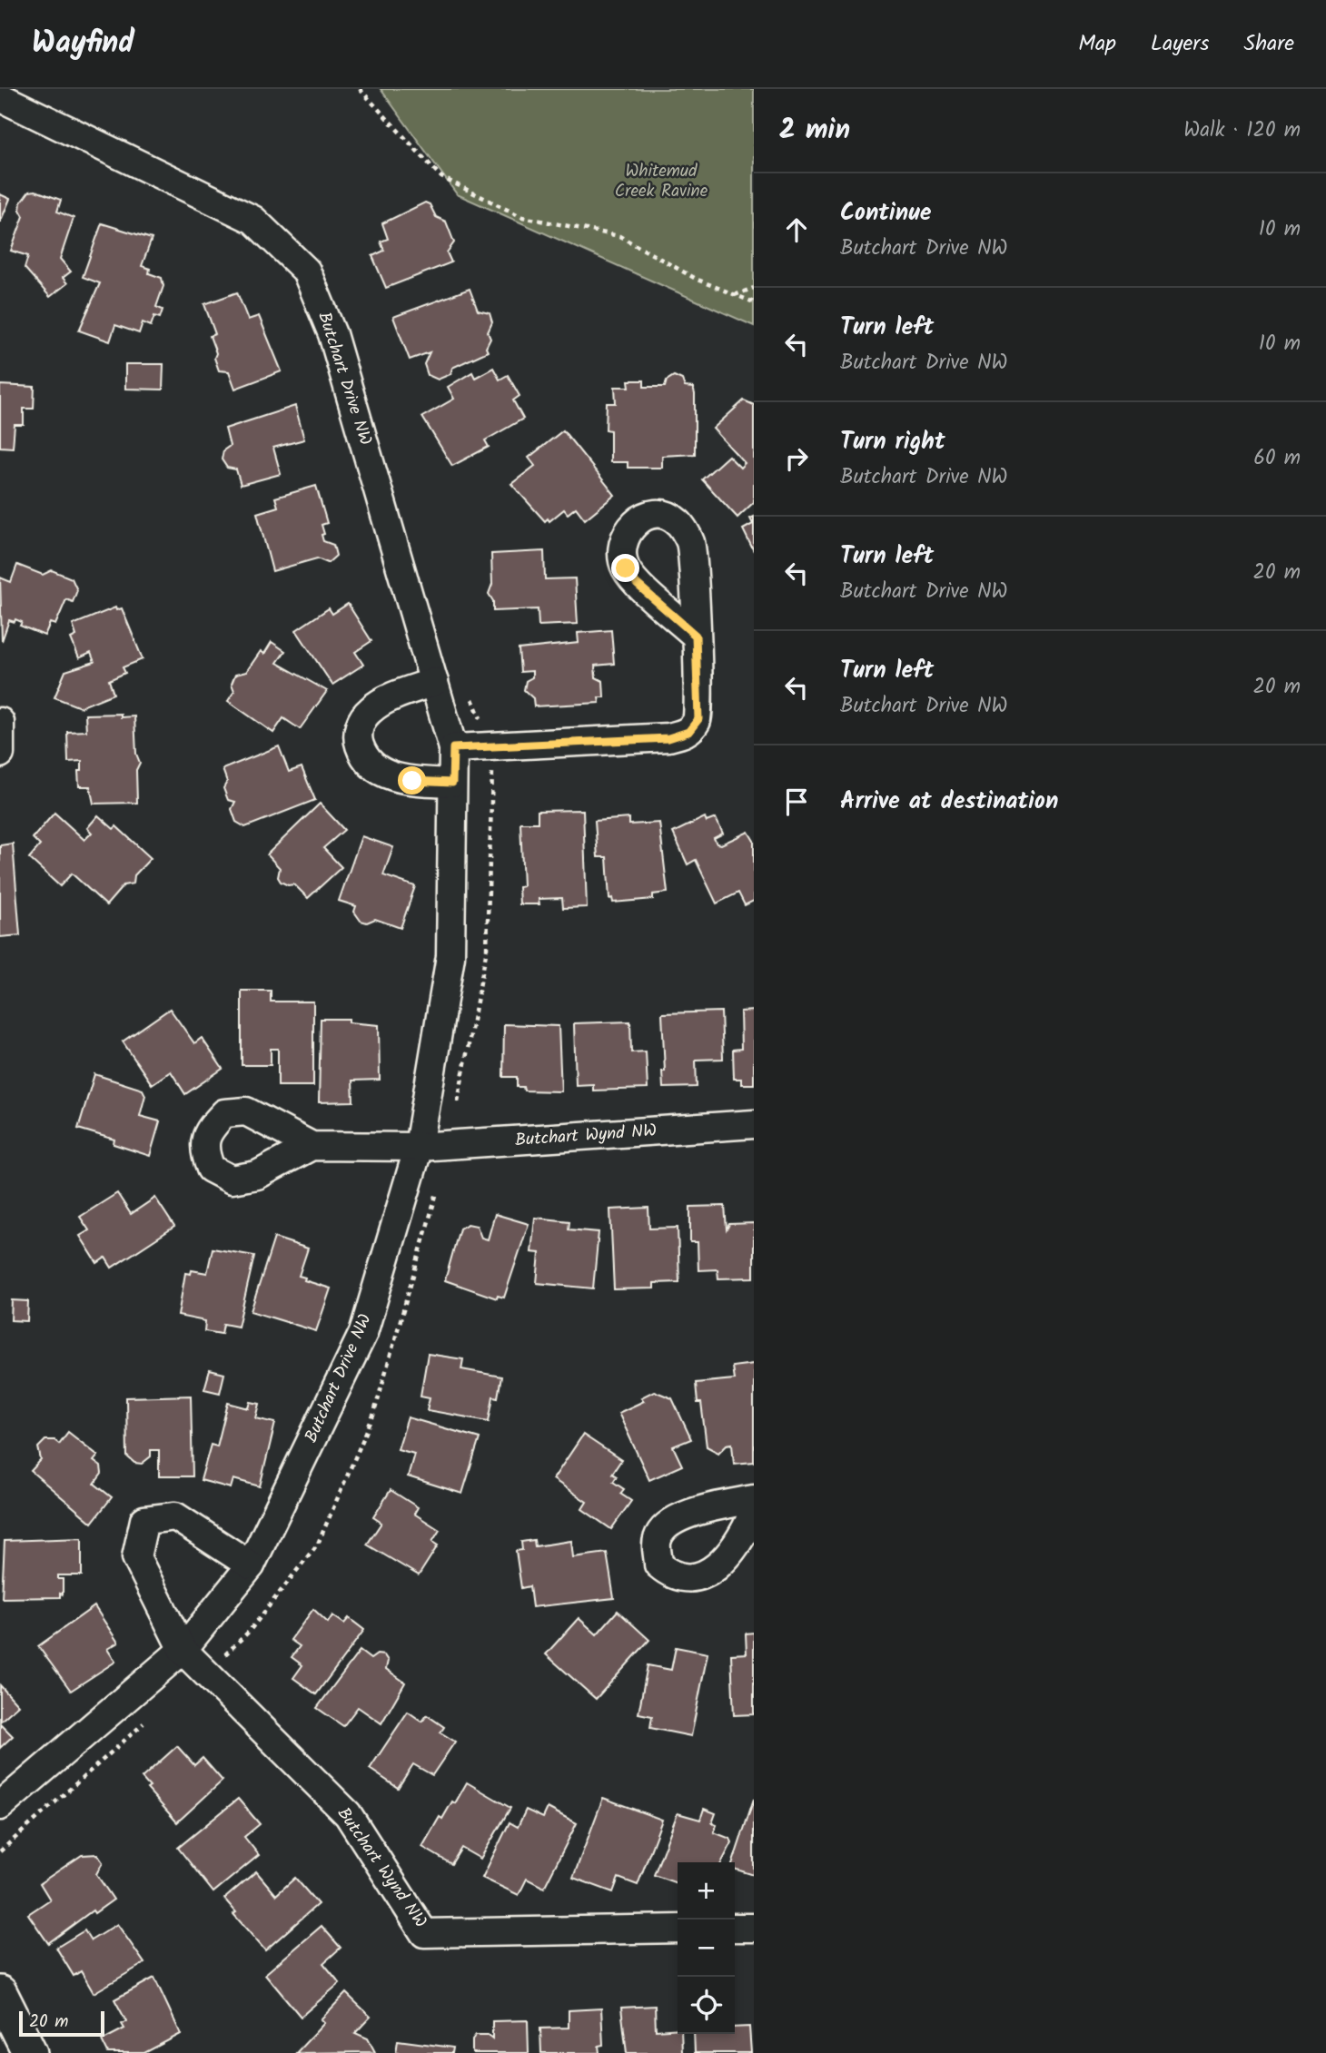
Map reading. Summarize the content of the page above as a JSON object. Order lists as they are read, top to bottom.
{
  "streets": {
    "street": ["Butchart Drive NW", "Butchart Wynd NW"]
  },
  "crossings": [
    ["Butchart Drive NW", "Butchart Wynd NW"]
  ],
  "parks": ["Whitemud Creek Ravine"],
  "scale_bar": "20 m",
  "page": {
    "header": "Wayfind",
    "nav": ["Map", "Layers", "Share"],
    "heading": ["2 min", "Walk · 120 m"],
    "list": [
      ["Continue", "Butchart Drive NW", "10 m"],
      ["Turn left", "Butchart Drive NW", "10 m"],
      ["Turn right", "Butchart Drive NW", "60 m"],
      ["Turn left", "Butchart Drive NW", "20 m"],
      ["Turn left", "Butchart Drive NW", "20 m"],
      "Arrive at destination"
    ],
    "map_buttons": ["+", "−"],
    "scale": "20 m"
  }
}
